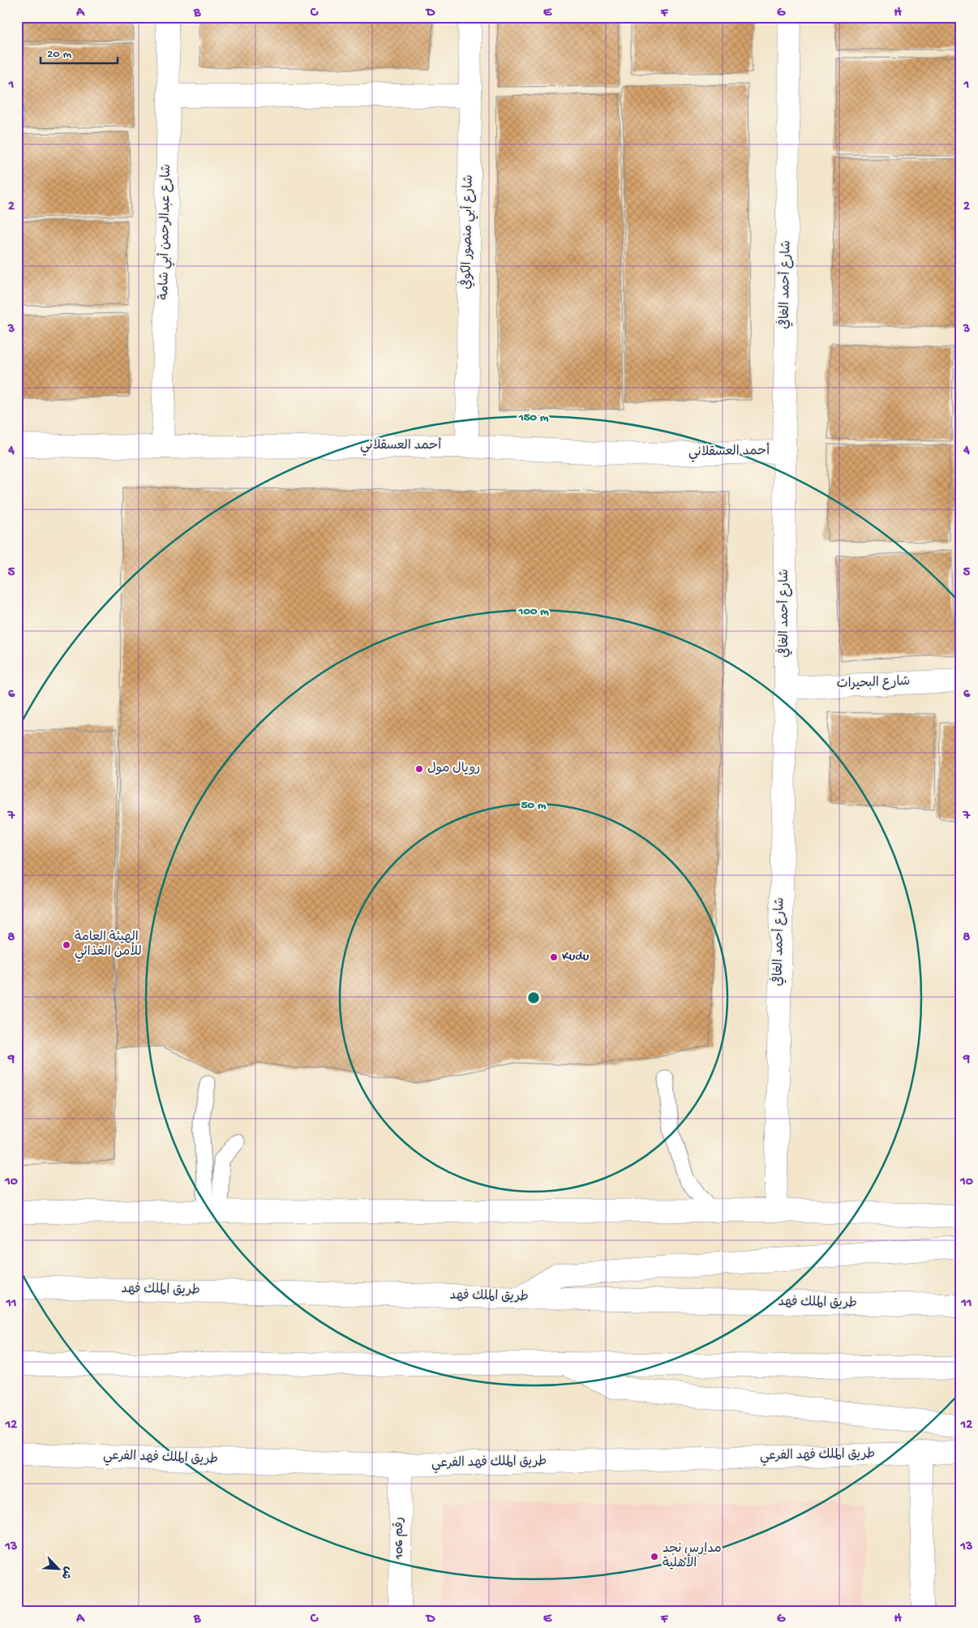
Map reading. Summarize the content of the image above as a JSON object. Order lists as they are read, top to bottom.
{
  "streets": {
    "main road": [
      "شارع عبدالرحمن أبي شامة",
      "شارع أبي منصور الكوفي",
      "شارع أحمد الغافي",
      "أحمد العسقلاني",
      "شارع البحيرات",
      "طريق الملك فهد",
      "طريق الملك فهد الفرعي",
      "رقم 106"
    ]
  },
  "crossings": [
    ["شارع عبدالرحمن أبي شامة", "أحمد العسقلاني"],
    ["شارع أبي منصور الكوفي", "أحمد العسقلاني"],
    ["شارع أحمد الغافي", "أحمد العسقلاني"],
    ["شارع أحمد الغافي", "شارع البحيرات"],
    ["طريق الملك فهد الفرعي", "رقم 106"]
  ],
  "places": [
    "رويال مول",
    "الهيئة العامة للأمن الغذائي",
    "Kudu",
    "مدارس نجد الأهلية"
  ],
  "scale_bar": "20 m",
  "north": "bottom right",
  "grid": {
    "columns": [
      "A",
      "B",
      "C",
      "D",
      "E",
      "F",
      "G",
      "H"
    ],
    "rows": [
      "1",
      "2",
      "3",
      "4",
      "5",
      "6",
      "7",
      "8",
      "9",
      "10",
      "11",
      "12",
      "13"
    ]
  },
  "rings": ["150 m", "100 m", "50 m"]
}
